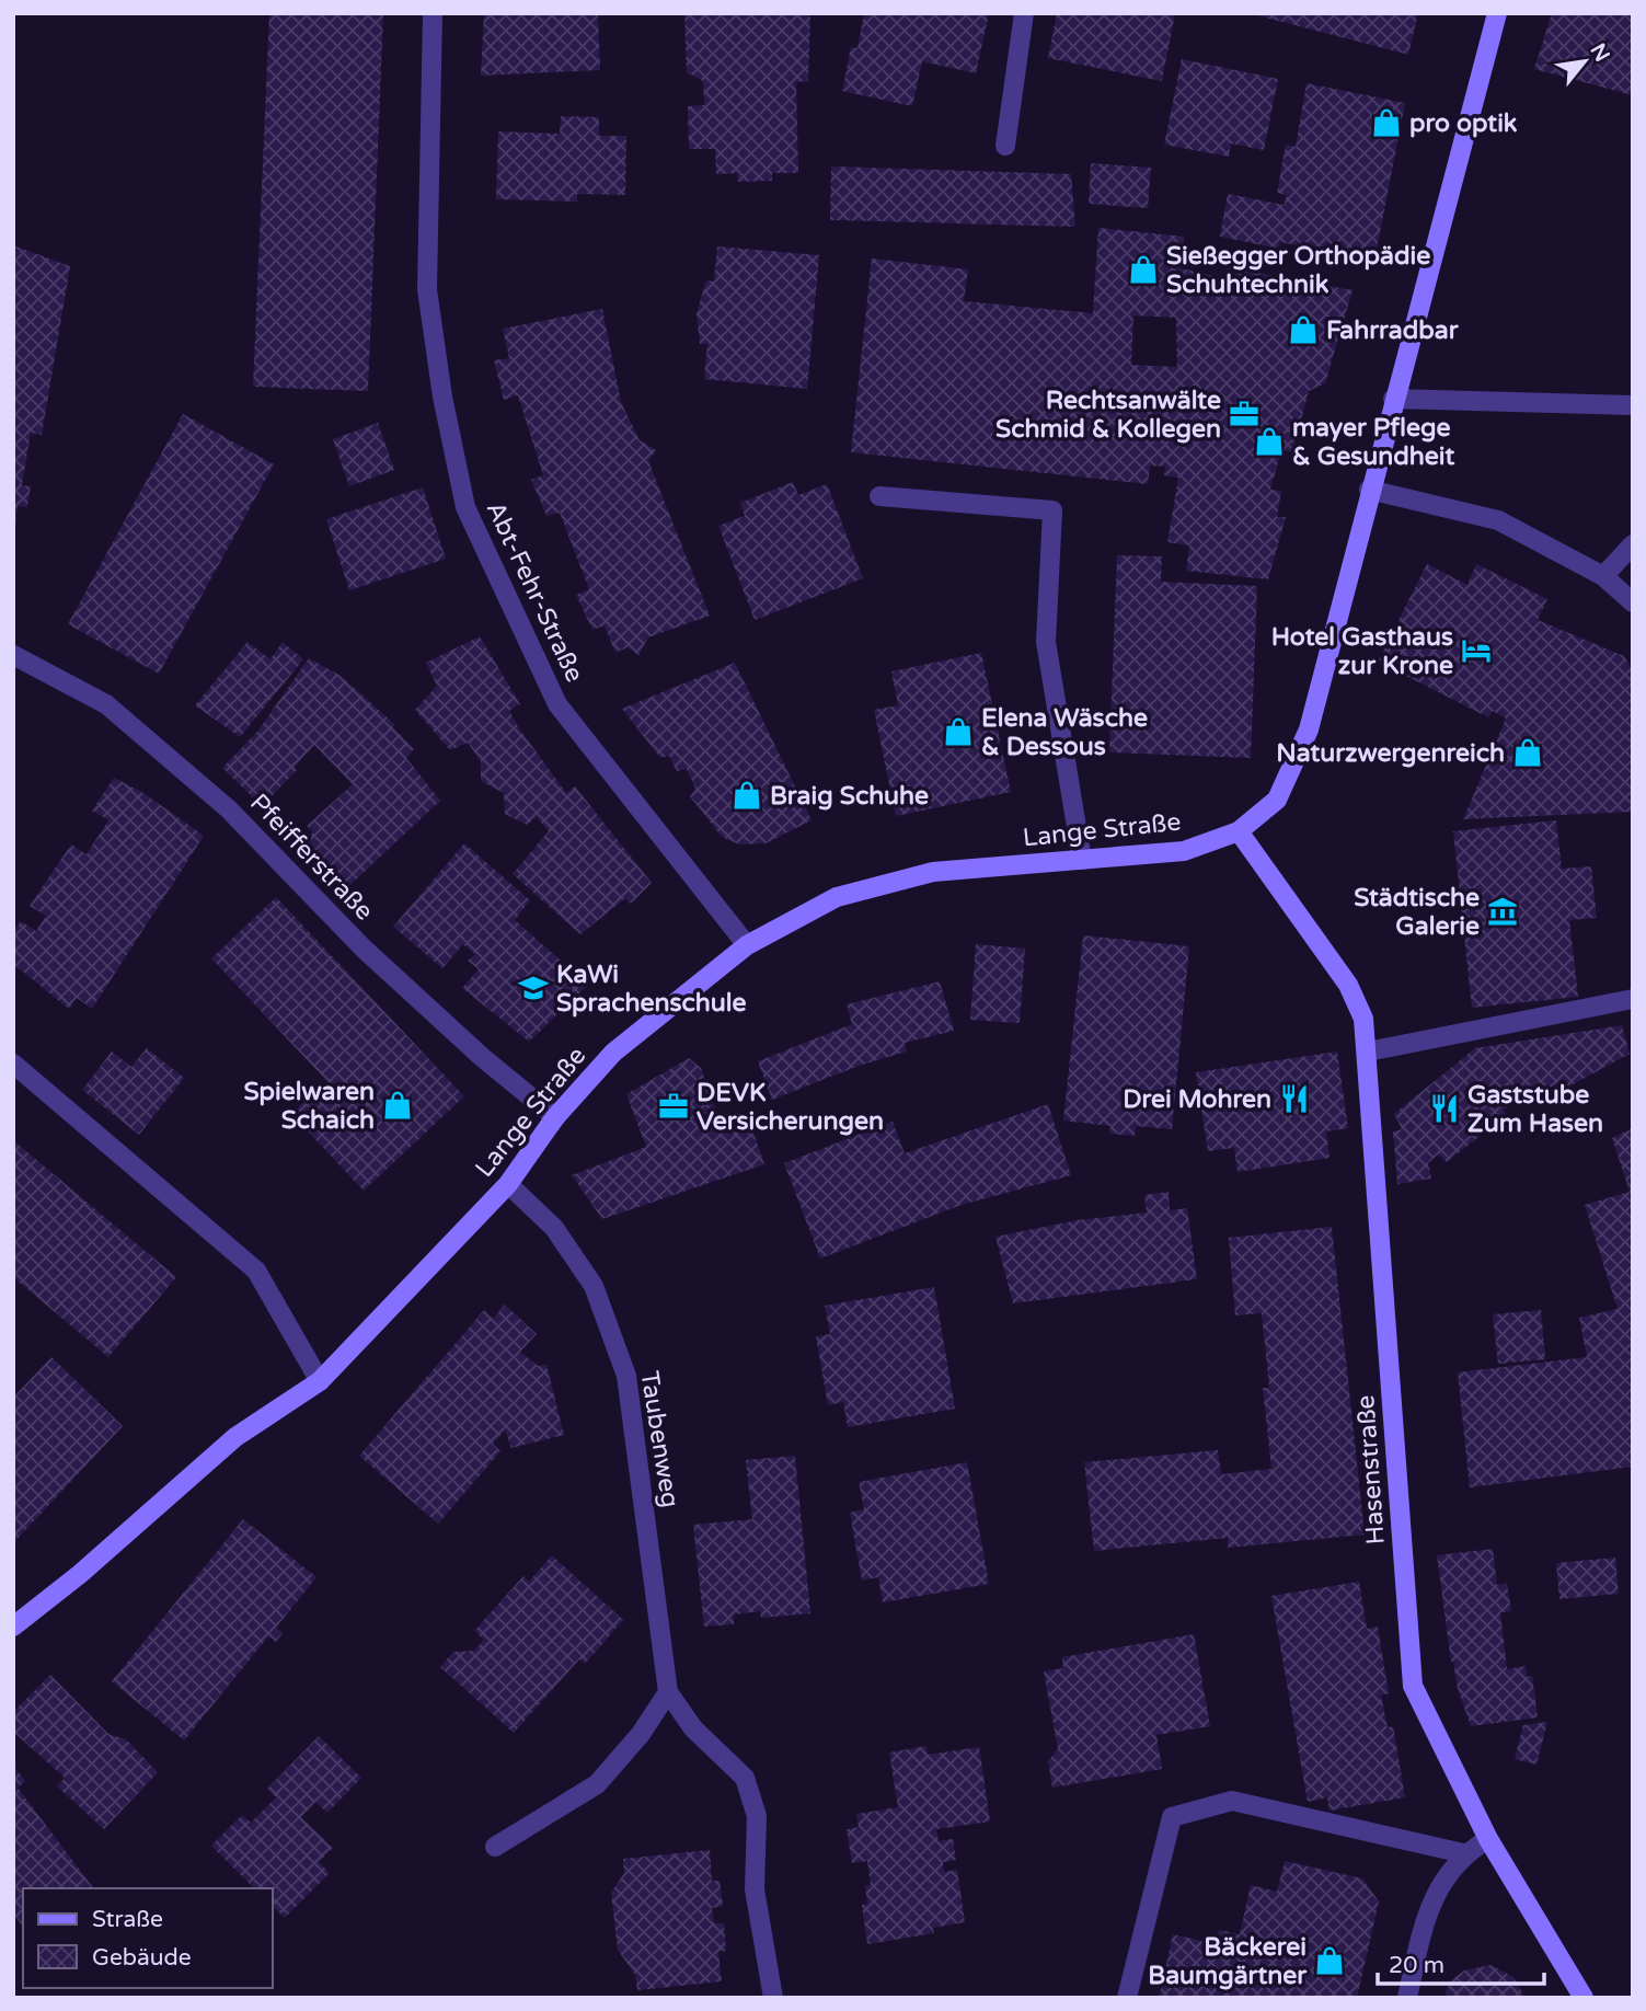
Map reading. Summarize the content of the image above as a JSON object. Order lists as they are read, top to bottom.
{
  "streets": {
    "street": [
      "Abt-Fehr-Straße",
      "Lange Straße",
      "Pfeifferstraße",
      "Taubenweg",
      "Hasenstraße"
    ]
  },
  "crossings": [
    ["Abt-Fehr-Straße", "Lange Straße"],
    ["Lange Straße", "Pfeifferstraße"],
    ["Lange Straße", "Taubenweg"],
    ["Lange Straße", "Hasenstraße"]
  ],
  "places": {
    "shop": [
      "pro optik",
      "Sießegger Orthopädie Schuhtechnik",
      "Fahrradbar",
      "mayer Pflege & Gesundheit",
      "Elena Wäsche & Dessous",
      "Naturzwergenreich",
      "Braig Schuhe",
      "Spielwaren Schaich",
      "Bäckerei Baumgärtner"
    ],
    "office": ["Rechtsanwälte Schmid & Kollegen", "DEVK Versicherungen"],
    "hotel": ["Hotel Gasthaus zur Krone"],
    "museum": ["Städtische Galerie"],
    "school or university": ["KaWi Sprachenschule"],
    "restaurant": ["Drei Mohren", "Gaststube Zum Hasen"]
  },
  "legend": ["Straße", "Gebäude"],
  "scale_bar": "20 m",
  "north": "top right"
}
